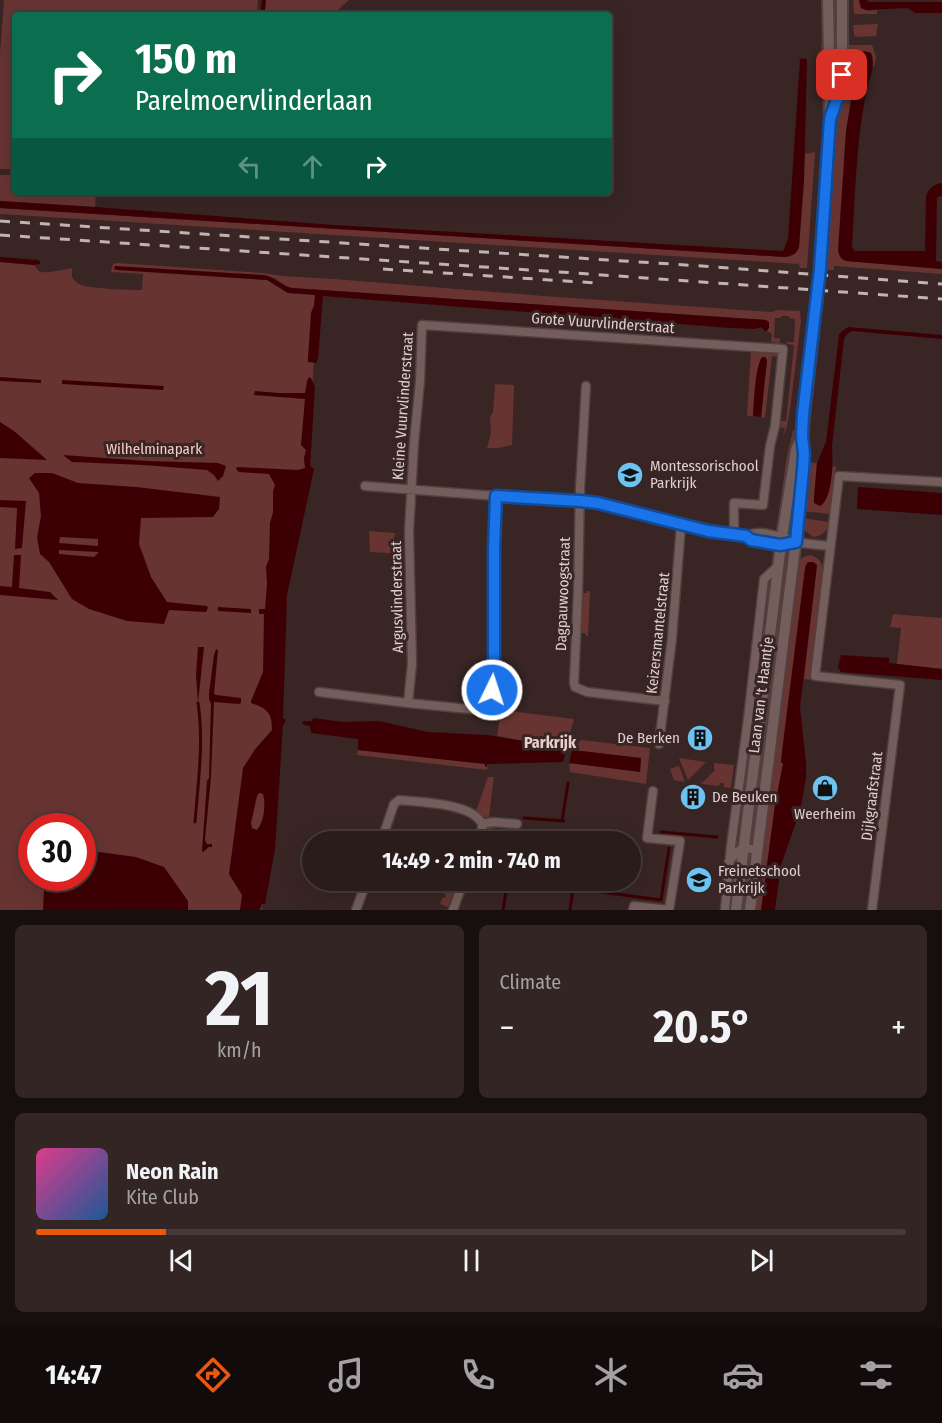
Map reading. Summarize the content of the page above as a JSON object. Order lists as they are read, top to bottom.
{
  "streets": {
    "street": [
      "Grote Vuurvlinderstraat",
      "Kleine Vuurvlinderstraat",
      "Dagpauwoogstraat",
      "Argusvlinderstraat",
      "Keizersmantelstraat",
      "Laan van 't Haantje",
      "Dijkgraafstraat"
    ]
  },
  "crossings": [
    ["Grote Vuurvlinderstraat", "Kleine Vuurvlinderstraat"],
    ["Kleine Vuurvlinderstraat", "Argusvlinderstraat"],
    ["Dagpauwoogstraat", "Keizersmantelstraat"]
  ],
  "districts": ["Parkrijk"],
  "parks": ["Wilhelminapark"],
  "places": {
    "school or university": ["Montessorischool Parkrijk", "Freinetschool Parkrijk"],
    "building": ["De Berken", "De Beuken"],
    "shop": ["Weerheim"]
  },
  "page": {
    "turn": ["150 m", "Parelmoervlinderlaan"],
    "limit": "30",
    "trip": "14:49 · 2 min · 740 m",
    "tile": [
      ["21", "km/h"],
      "Climate"
    ],
    "heat": ["−", "20.5°", "+"],
    "song": ["Neon Rain", "Kite Club"],
    "tabs": "14:47"
  }
}
